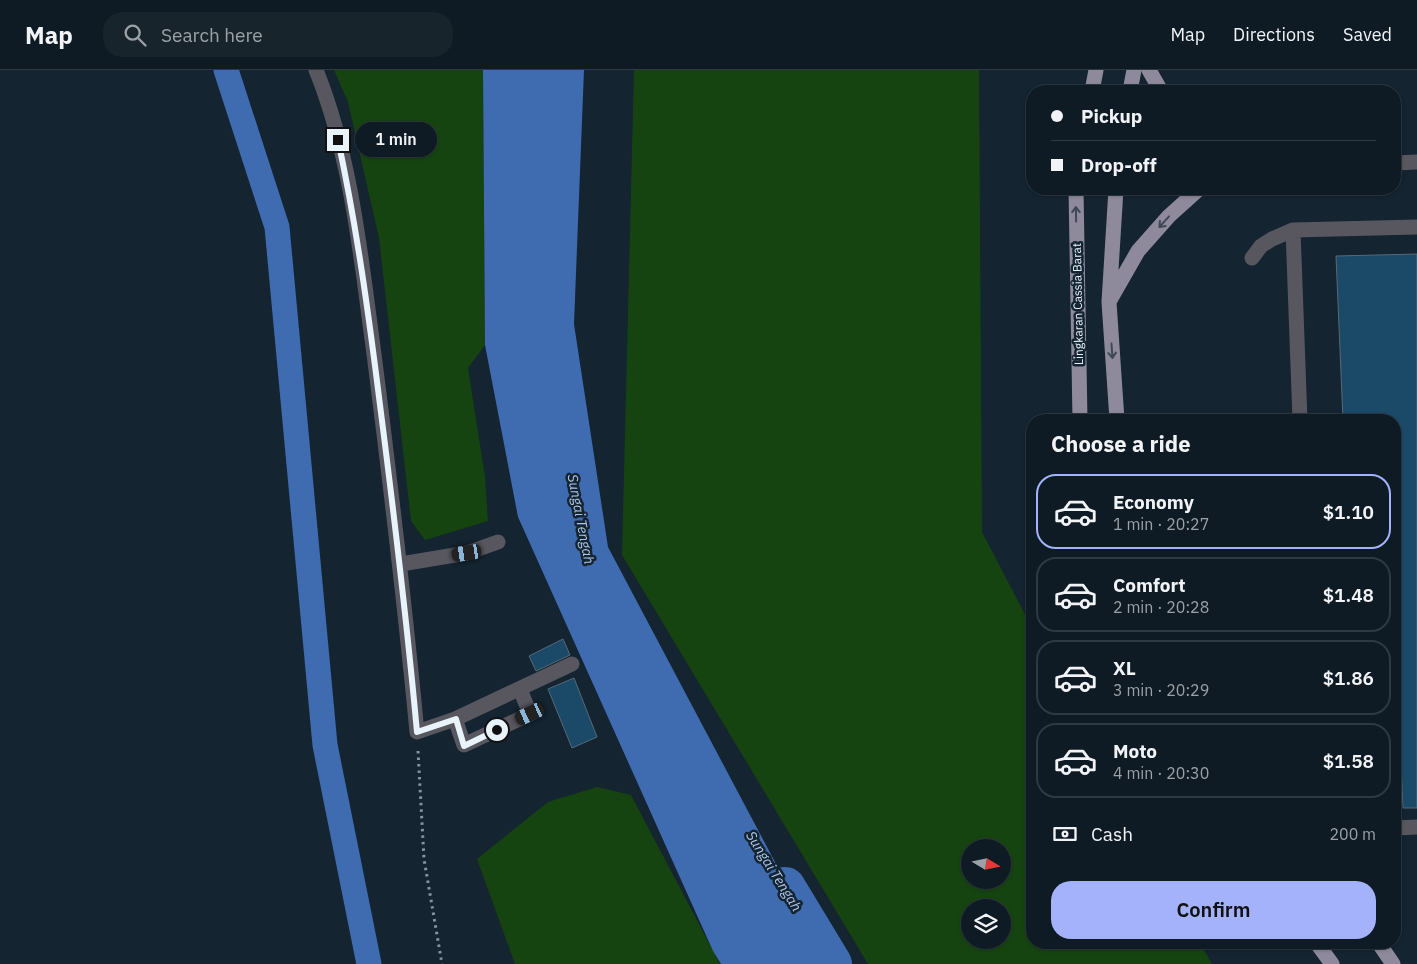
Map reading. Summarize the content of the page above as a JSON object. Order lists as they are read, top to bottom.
{
  "streets": {
    "main road": ["Lingkaran Cassia Barat"]
  },
  "water": ["Sungai Tengah"],
  "north": "right",
  "page": {
    "header": "Map",
    "search": "Search here",
    "nav": ["Map", "Directions", "Saved"],
    "banner": ["Pickup", "Drop-off"],
    "bubble": "1 min",
    "heading": "Choose a ride",
    "list": [
      {
        "name": "Economy",
        "note": "1 min · 20:27",
        "value": "$1.10"
      },
      {
        "name": "Comfort",
        "note": "2 min · 20:28",
        "value": "$1.48"
      },
      {
        "name": "XL",
        "note": "3 min · 20:29",
        "value": "$1.86"
      },
      {
        "name": "Moto",
        "note": "4 min · 20:30",
        "value": "$1.58"
      }
    ],
    "pay": ["Cash", "200 m"],
    "buttons": "Confirm"
  }
}
